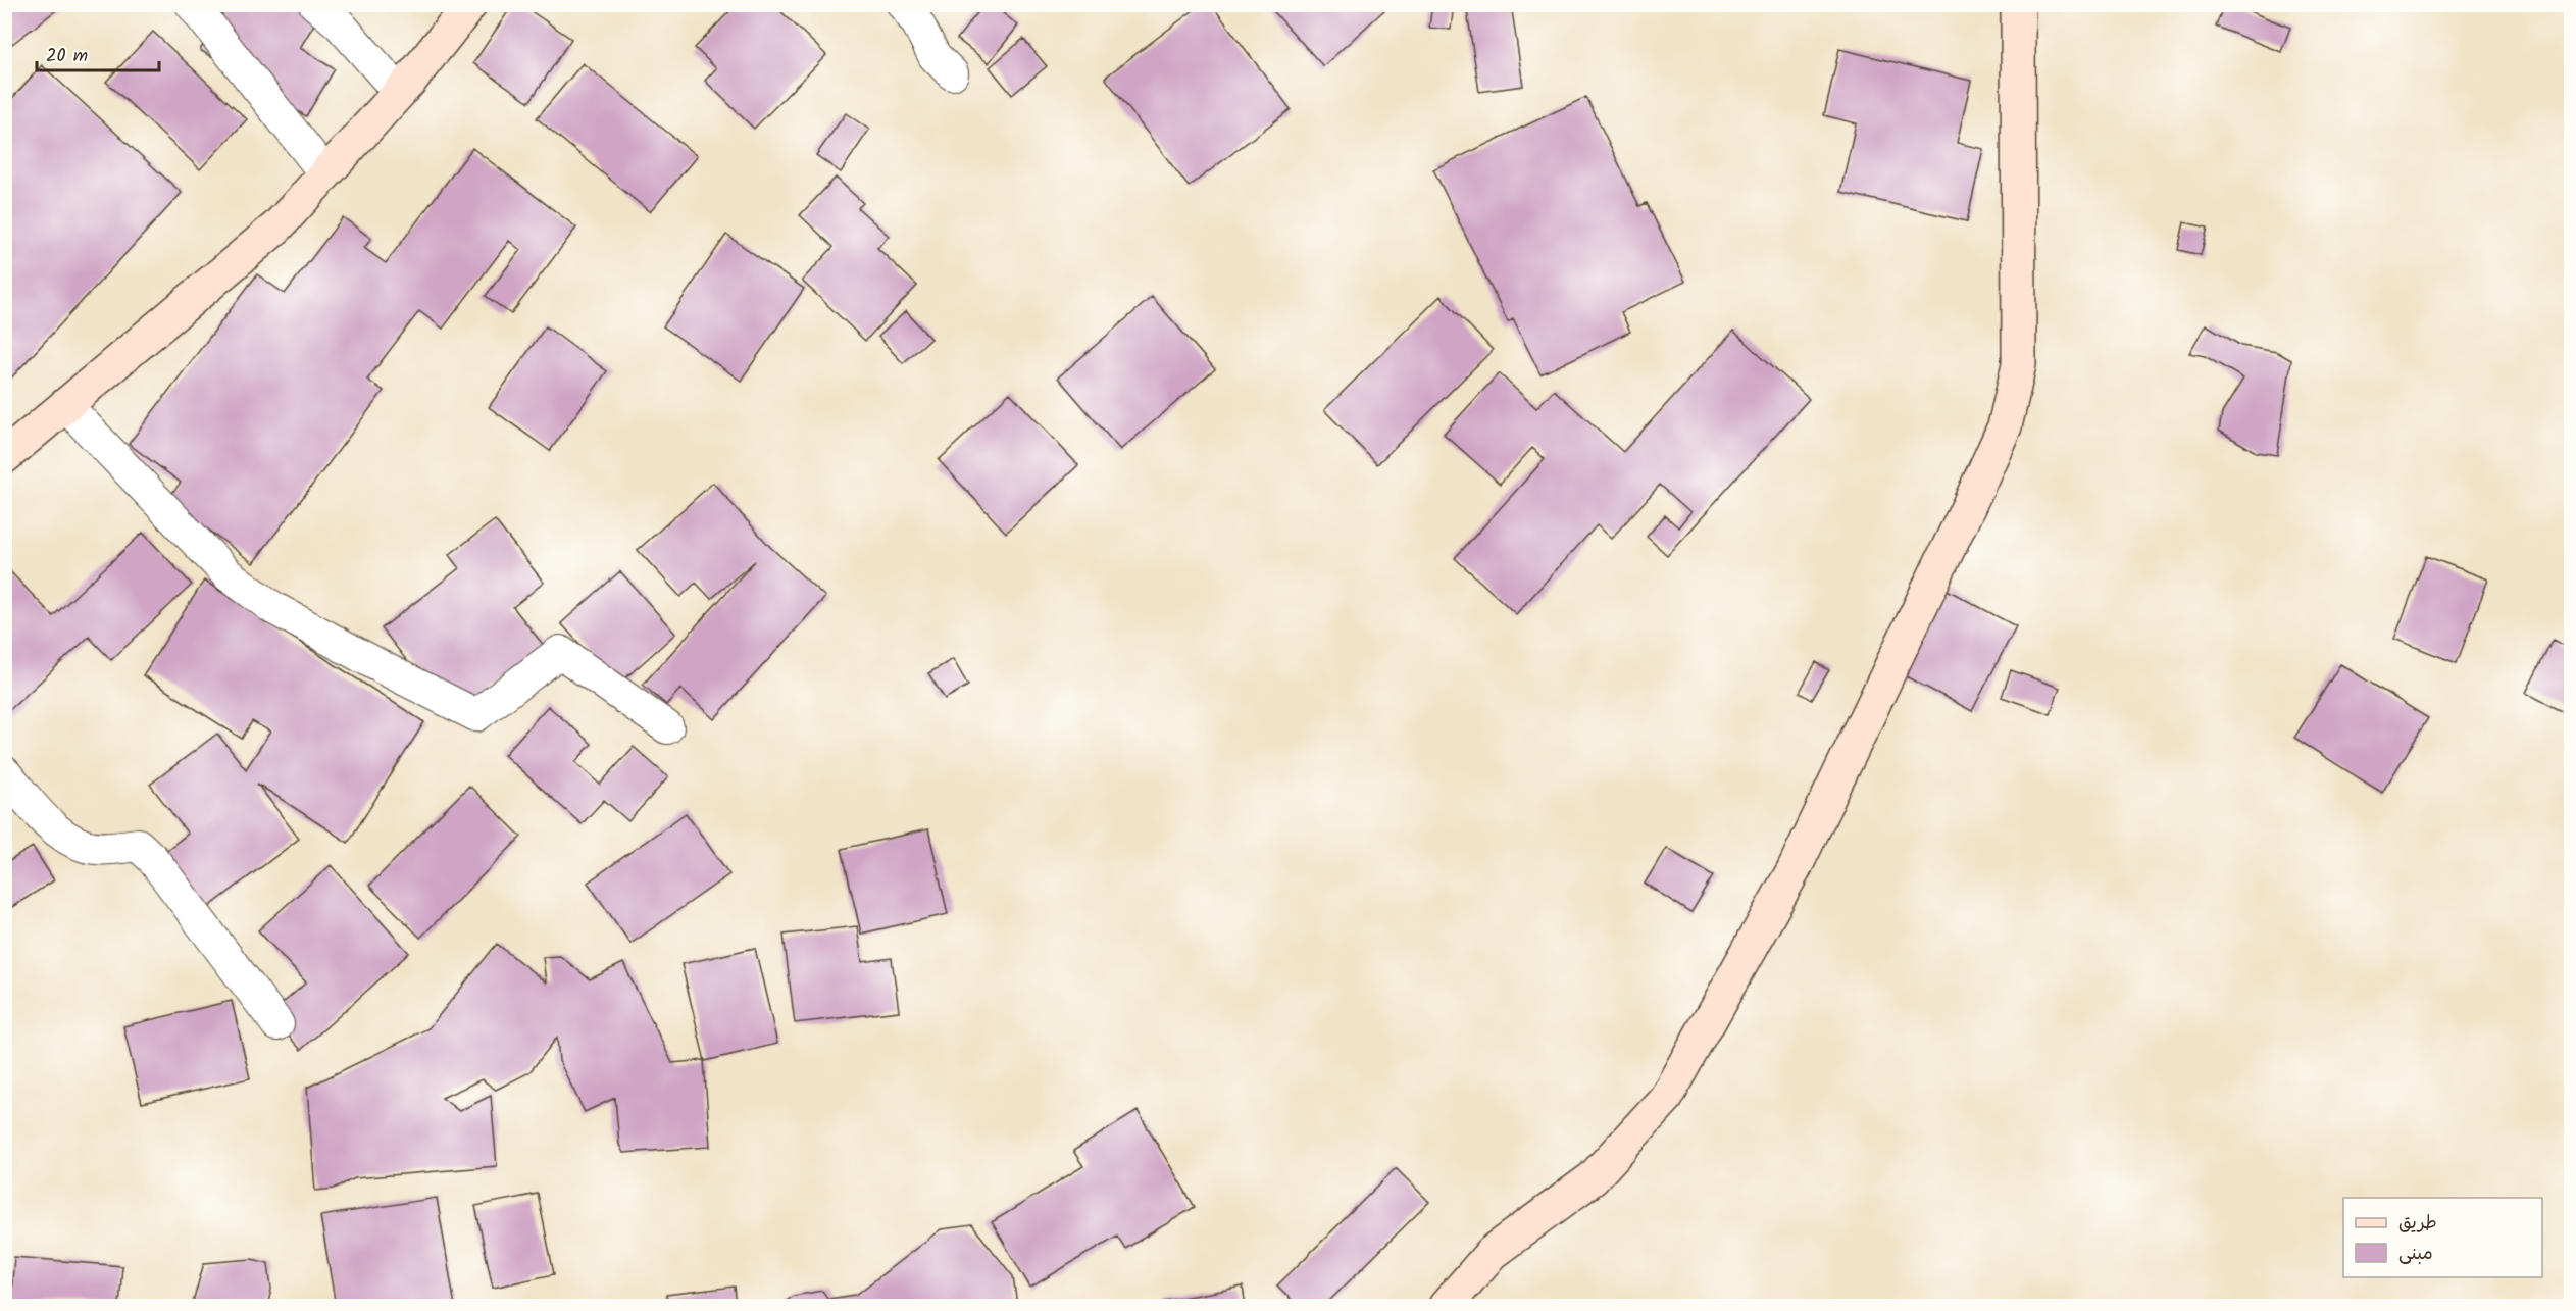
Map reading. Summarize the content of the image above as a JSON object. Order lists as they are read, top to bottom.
{
  "legend": ["طريق", "مبنى"],
  "scale_bar": "20 m"
}
